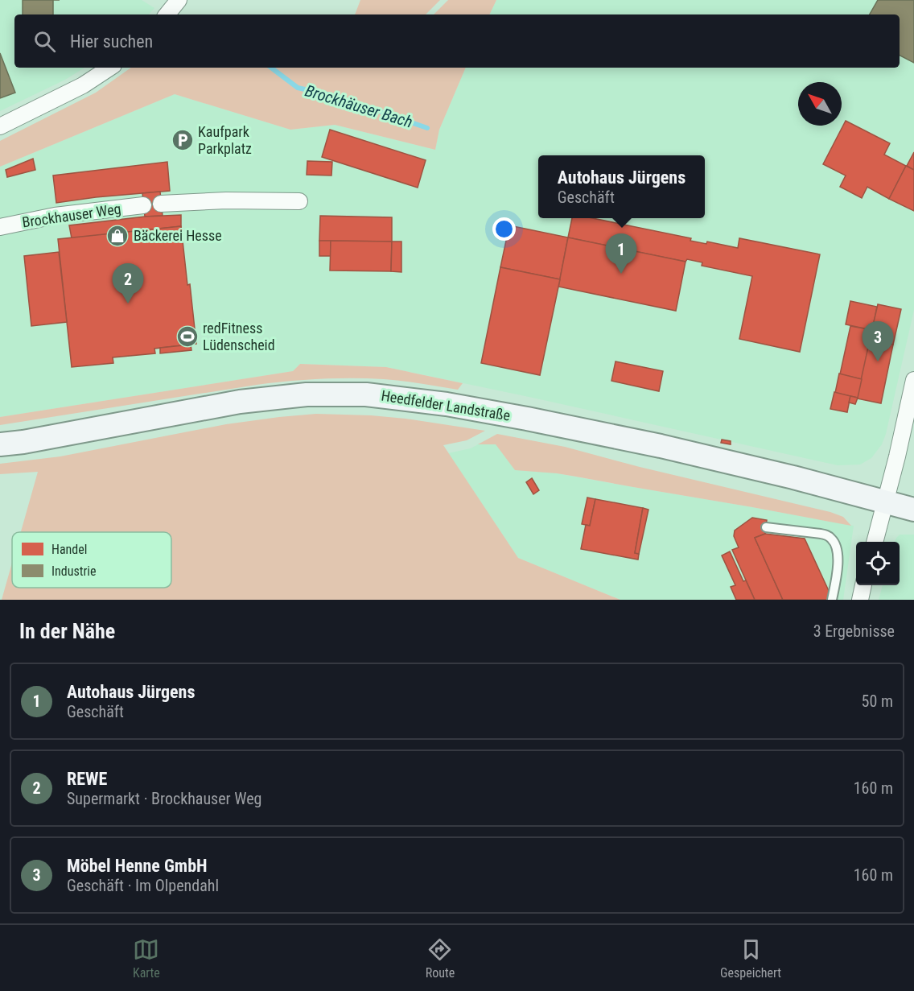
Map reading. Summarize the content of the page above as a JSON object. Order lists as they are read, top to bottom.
{
  "streets": {
    "main road": ["Heedfelder Landstraße"],
    "street": ["Brockhauser Weg"]
  },
  "water": ["Brockhäuser Bach"],
  "places": {
    "parking": ["Kaufpark Parkplatz"],
    "shop": ["Bäckerei Hesse"],
    "sports": ["redFitness Lüdenscheid"]
  },
  "legend": ["Handel", "Industrie"],
  "north": "top left",
  "page": {
    "search": "Hier suchen",
    "popup": ["Autohaus Jürgens", "Geschäft"],
    "pins": ["1", "2", "3"],
    "heading": ["In der Nähe", "3 Ergebnisse"],
    "list": [
      {
        "mark": "1",
        "name": "Autohaus Jürgens",
        "note": "Geschäft",
        "value": "50 m"
      },
      {
        "mark": "2",
        "name": "REWE",
        "note": "Supermarkt · Brockhauser Weg",
        "value": "160 m"
      },
      {
        "mark": "3",
        "name": "Möbel Henne GmbH",
        "note": "Geschäft · Im Olpendahl",
        "value": "160 m"
      }
    ],
    "nav": ["Karte", "Route", "Gespeichert"]
  }
}
